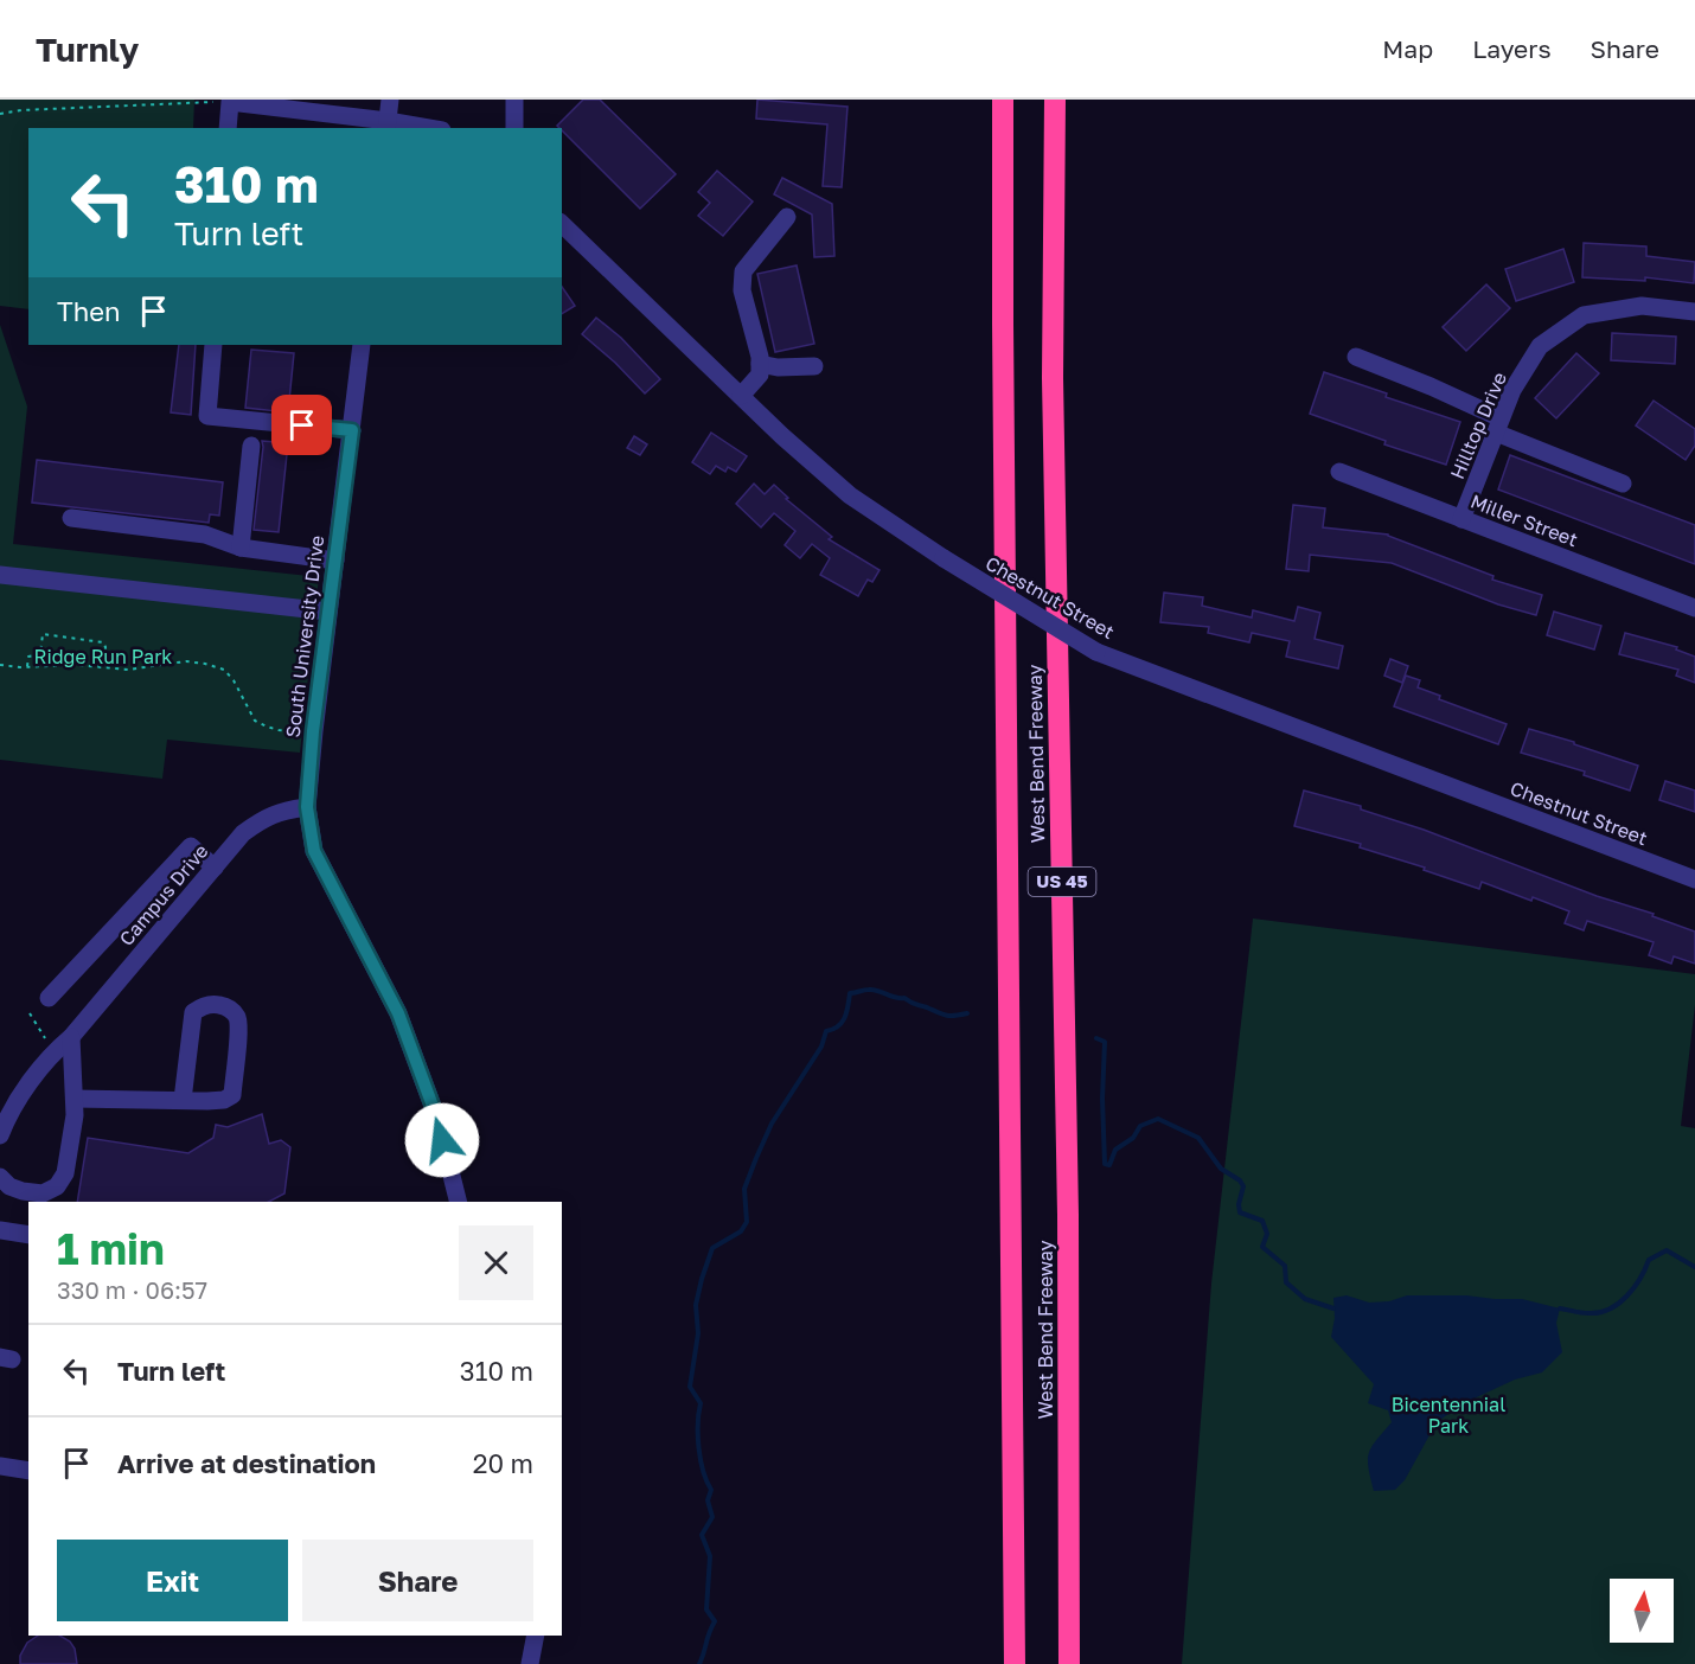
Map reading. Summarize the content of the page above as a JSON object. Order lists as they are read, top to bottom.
{
  "streets": {
    "highway": ["West Bend Freeway", "US 45"],
    "street": [
      "Hilltop Drive",
      "Miller Street",
      "Chestnut Street",
      "South University Drive",
      "Campus Drive"
    ]
  },
  "crossings": [
    ["Hilltop Drive", "Miller Street"],
    ["South University Drive", "Campus Drive"]
  ],
  "parks": ["Ridge Run Park", "Bicentennial Park"],
  "north": "top",
  "page": {
    "header": "Turnly",
    "nav": ["Map", "Layers", "Share"],
    "turn": ["310 m", "Turn left"],
    "then": "Then",
    "heading": ["1 min", "330 m · 06:57"],
    "list": [
      {
        "name": "Turn left",
        "value": "310 m"
      },
      {
        "name": "Arrive at destination",
        "value": "20 m"
      }
    ],
    "buttons": ["Exit", "Share"]
  }
}
